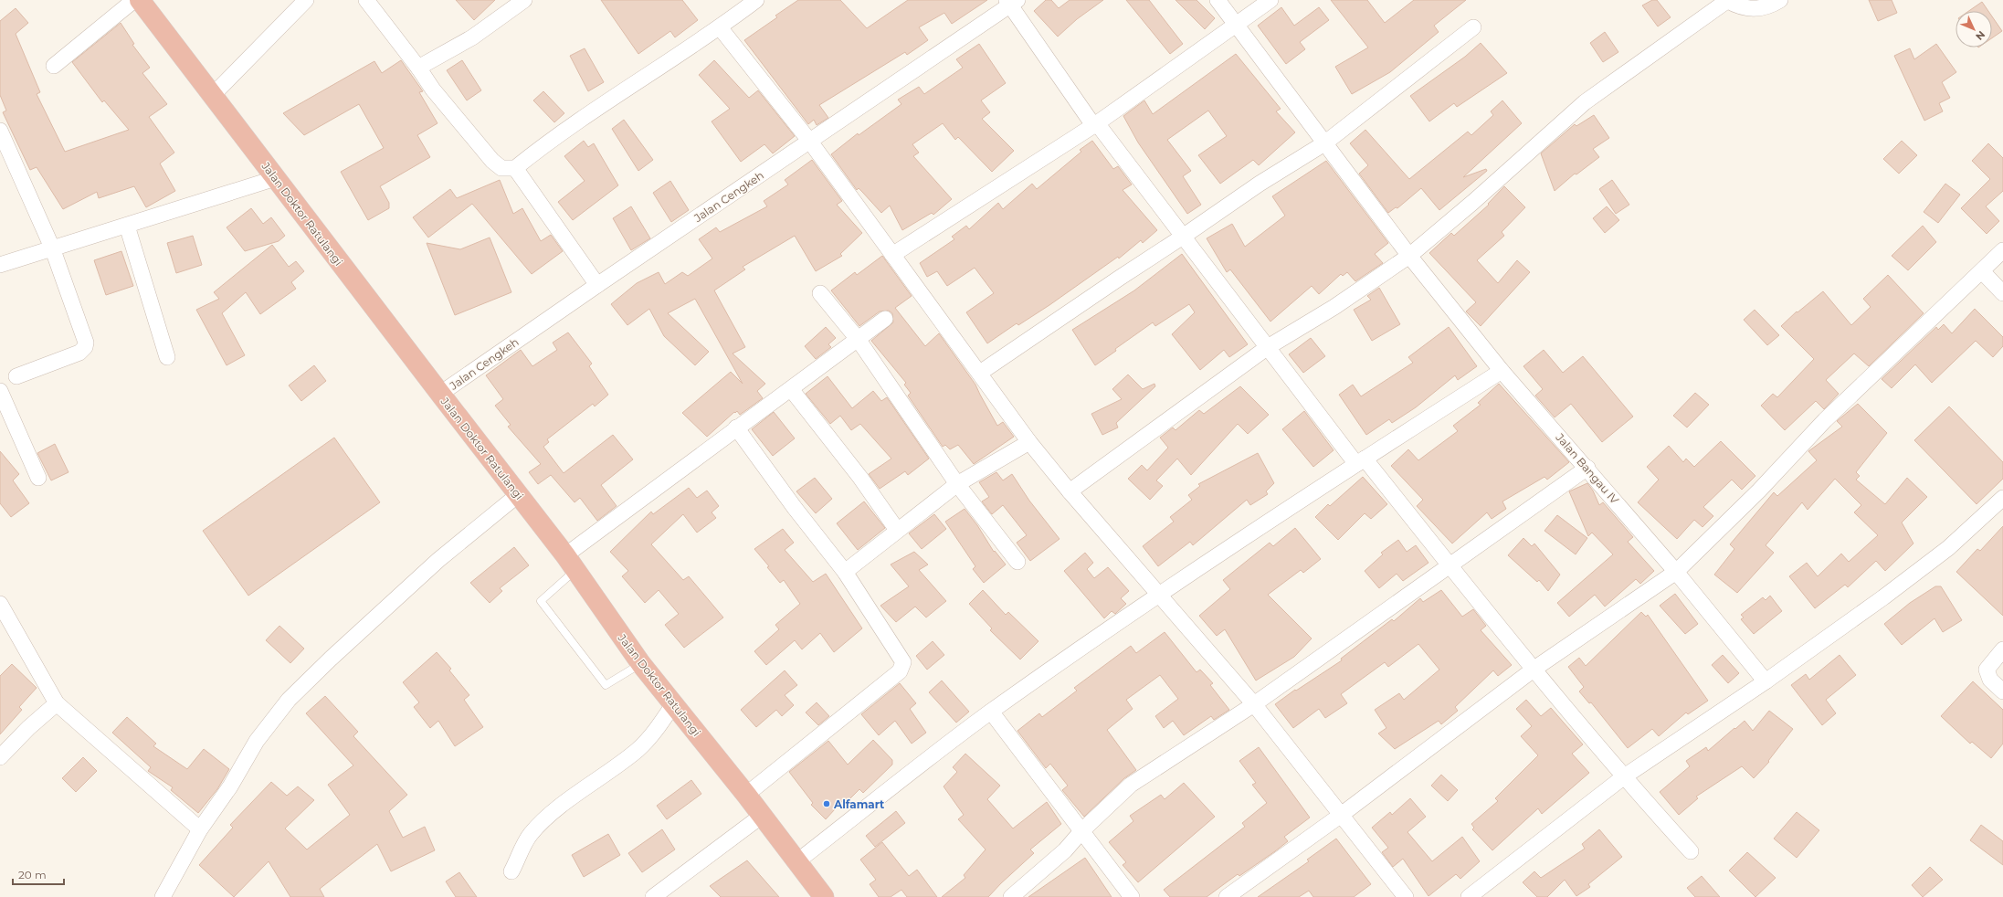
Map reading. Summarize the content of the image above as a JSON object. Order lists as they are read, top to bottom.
{
  "streets": {
    "highway": ["Jalan Doktor Ratulangi"],
    "street": ["Jalan Cengkeh", "Jalan Bangau IV"]
  },
  "crossings": [
    ["Jalan Cengkeh", "Jalan Doktor Ratulangi"]
  ],
  "places": ["Alfamart"],
  "scale_bar": "20 m",
  "north": "bottom right"
}
